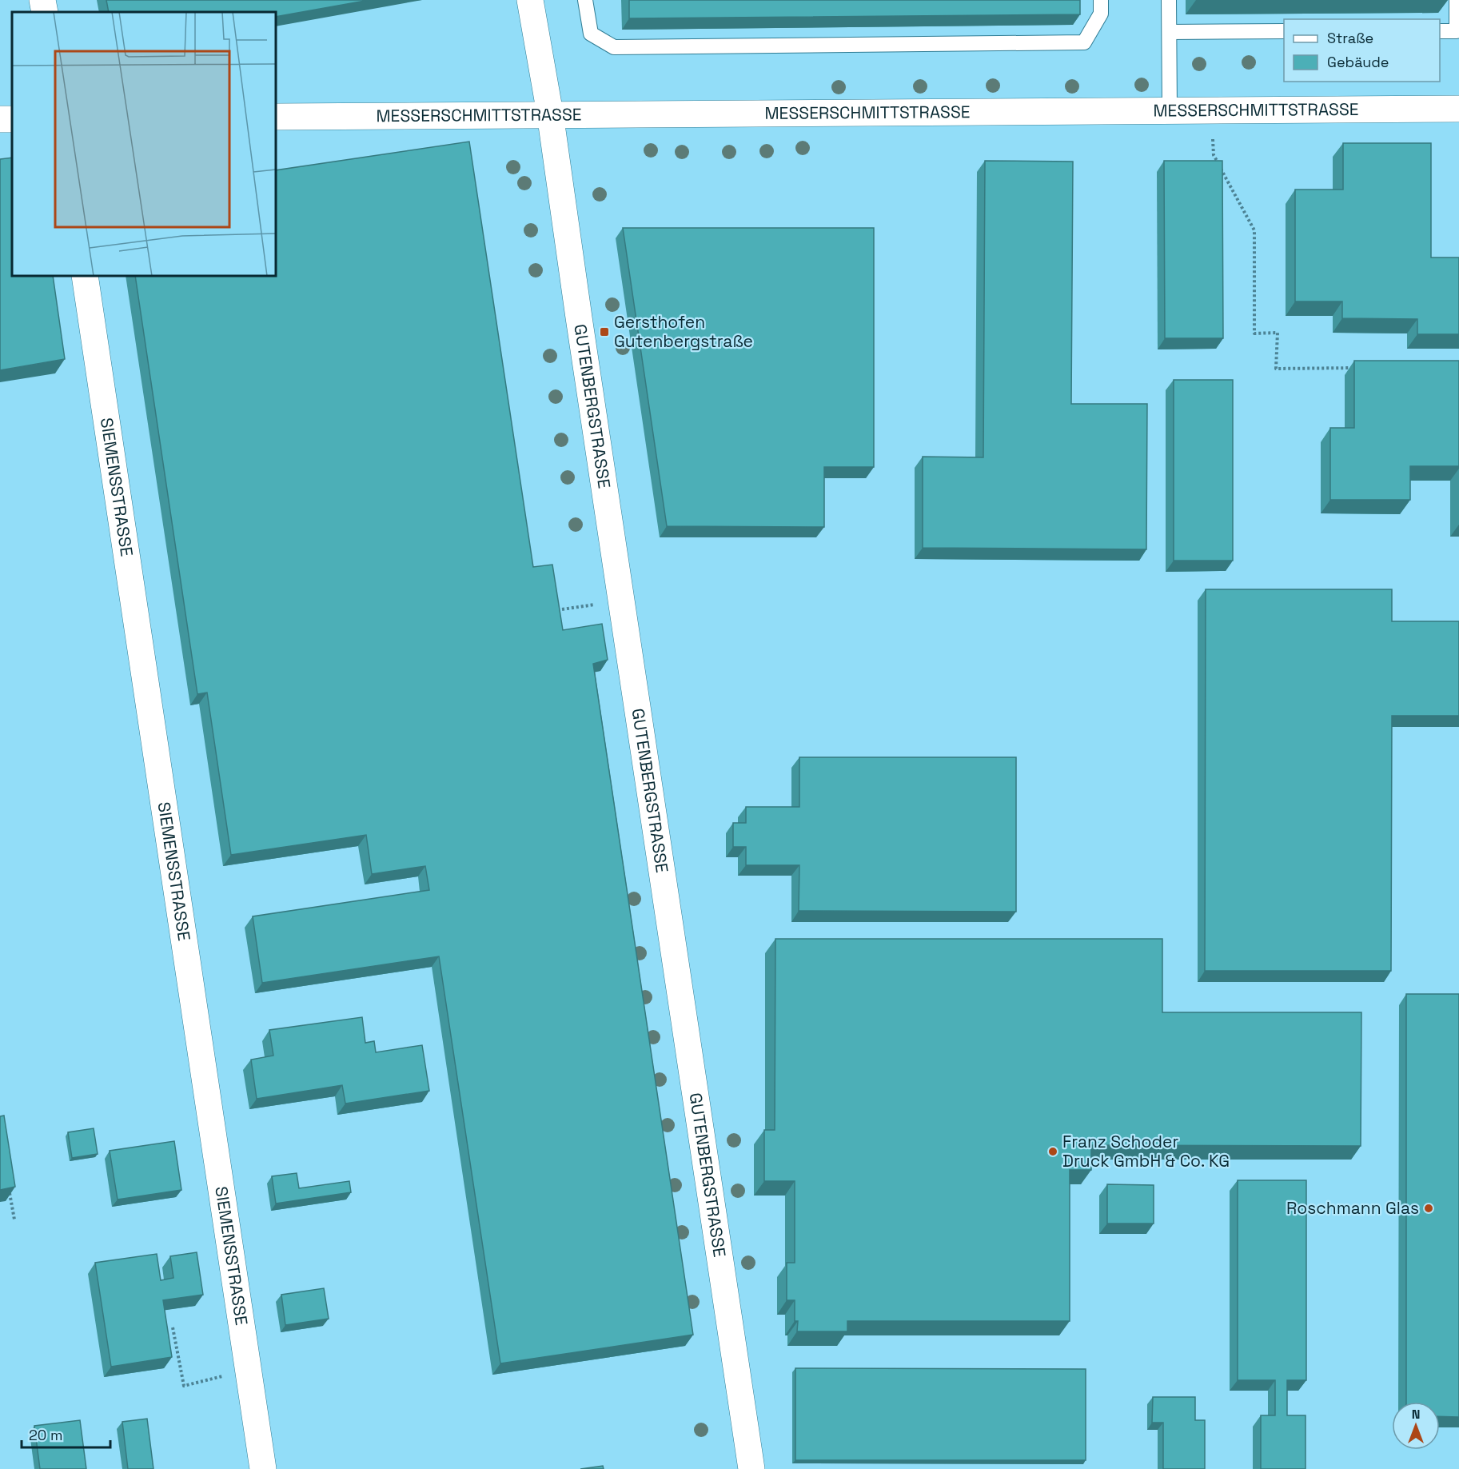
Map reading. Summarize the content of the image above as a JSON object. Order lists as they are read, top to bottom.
{
  "streets": {
    "street": ["MESSERSCHMITTSTRASSE", "GUTENBERGSTRASSE", "SIEMENSSTRASSE"]
  },
  "crossings": [
    ["MESSERSCHMITTSTRASSE", "GUTENBERGSTRASSE"]
  ],
  "places": {
    "transit": ["Gersthofen Gutenbergstraße"],
    "other": ["Franz Schoder Druck GmbH & Co. KG", "Roschmann Glas"]
  },
  "legend": ["Straße", "Gebäude"],
  "scale_bar": "20 m",
  "north": "top"
}
